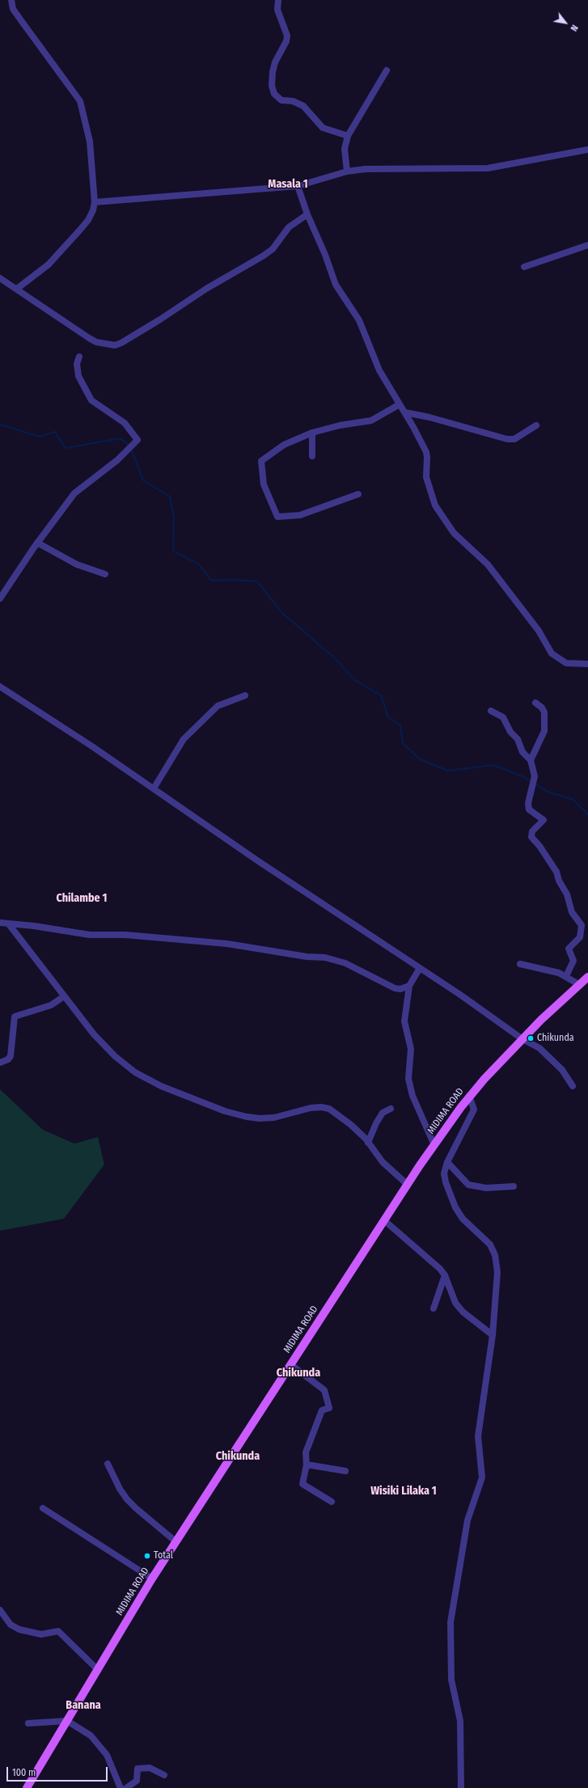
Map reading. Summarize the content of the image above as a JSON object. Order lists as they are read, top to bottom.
{
  "streets": {
    "main road": ["MIDIMA ROAD"]
  },
  "districts": [
    "Masala 1",
    "Chilambe 1",
    "Chikunda",
    "Chikunda",
    "Wisiki Lilaka 1",
    "Banana"
  ],
  "places": ["Chikunda", "Total"],
  "scale_bar": "100 m",
  "north": "bottom right"
}
